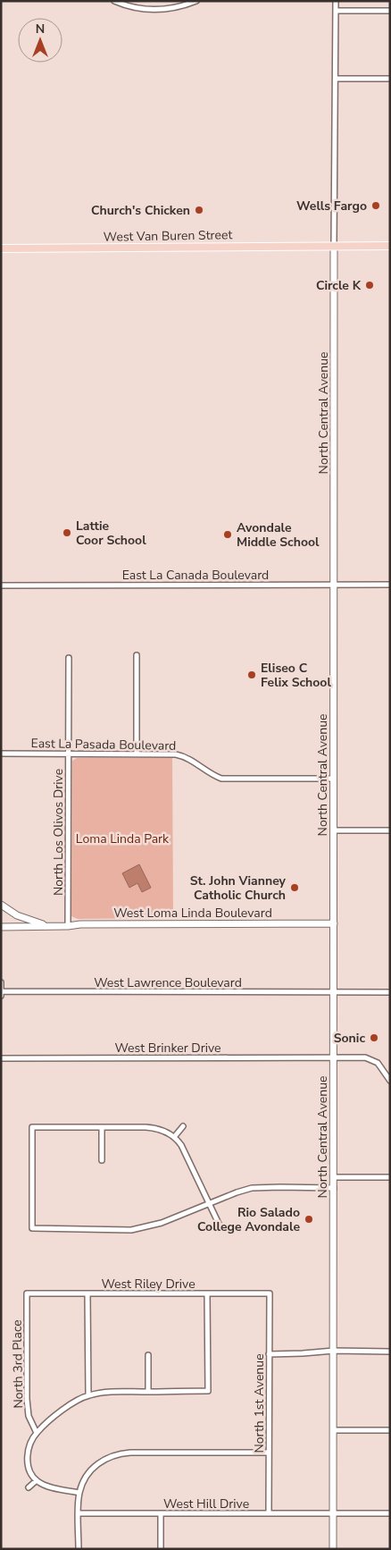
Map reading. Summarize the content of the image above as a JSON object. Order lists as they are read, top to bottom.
{
  "streets": {
    "main road": ["West Van Buren Street"],
    "street": [
      "North Central Avenue",
      "East La Canada Boulevard",
      "East La Pasada Boulevard",
      "North Los Olivos Drive",
      "West Loma Linda Boulevard",
      "West Lawrence Boulevard",
      "West Brinker Drive",
      "West Riley Drive",
      "North 3rd Place",
      "North 1st Avenue",
      "West Hill Drive"
    ]
  },
  "crossings": [
    ["West Van Buren Street", "North Central Avenue"],
    ["North Central Avenue", "East La Canada Boulevard"],
    ["North Central Avenue", "East La Pasada Boulevard"],
    ["North Central Avenue", "West Loma Linda Boulevard"],
    ["North Central Avenue", "West Lawrence Boulevard"],
    ["North Central Avenue", "West Brinker Drive"],
    ["North Central Avenue", "West Hill Drive"],
    ["East La Pasada Boulevard", "North Los Olivos Drive"],
    ["North Los Olivos Drive", "West Loma Linda Boulevard"],
    ["West Riley Drive", "North 3rd Place"],
    ["West Riley Drive", "North 1st Avenue"],
    ["North 1st Avenue", "West Hill Drive"]
  ],
  "parks": ["Loma Linda Park"],
  "places": [
    "Wells Fargo",
    "Church's Chicken",
    "Circle K",
    "Lattie Coor School",
    "Avondale Middle School",
    "Eliseo C Felix School",
    "St. John Vianney Catholic Church",
    "Sonic",
    "Rio Salado College Avondale"
  ],
  "north": "top"
}
